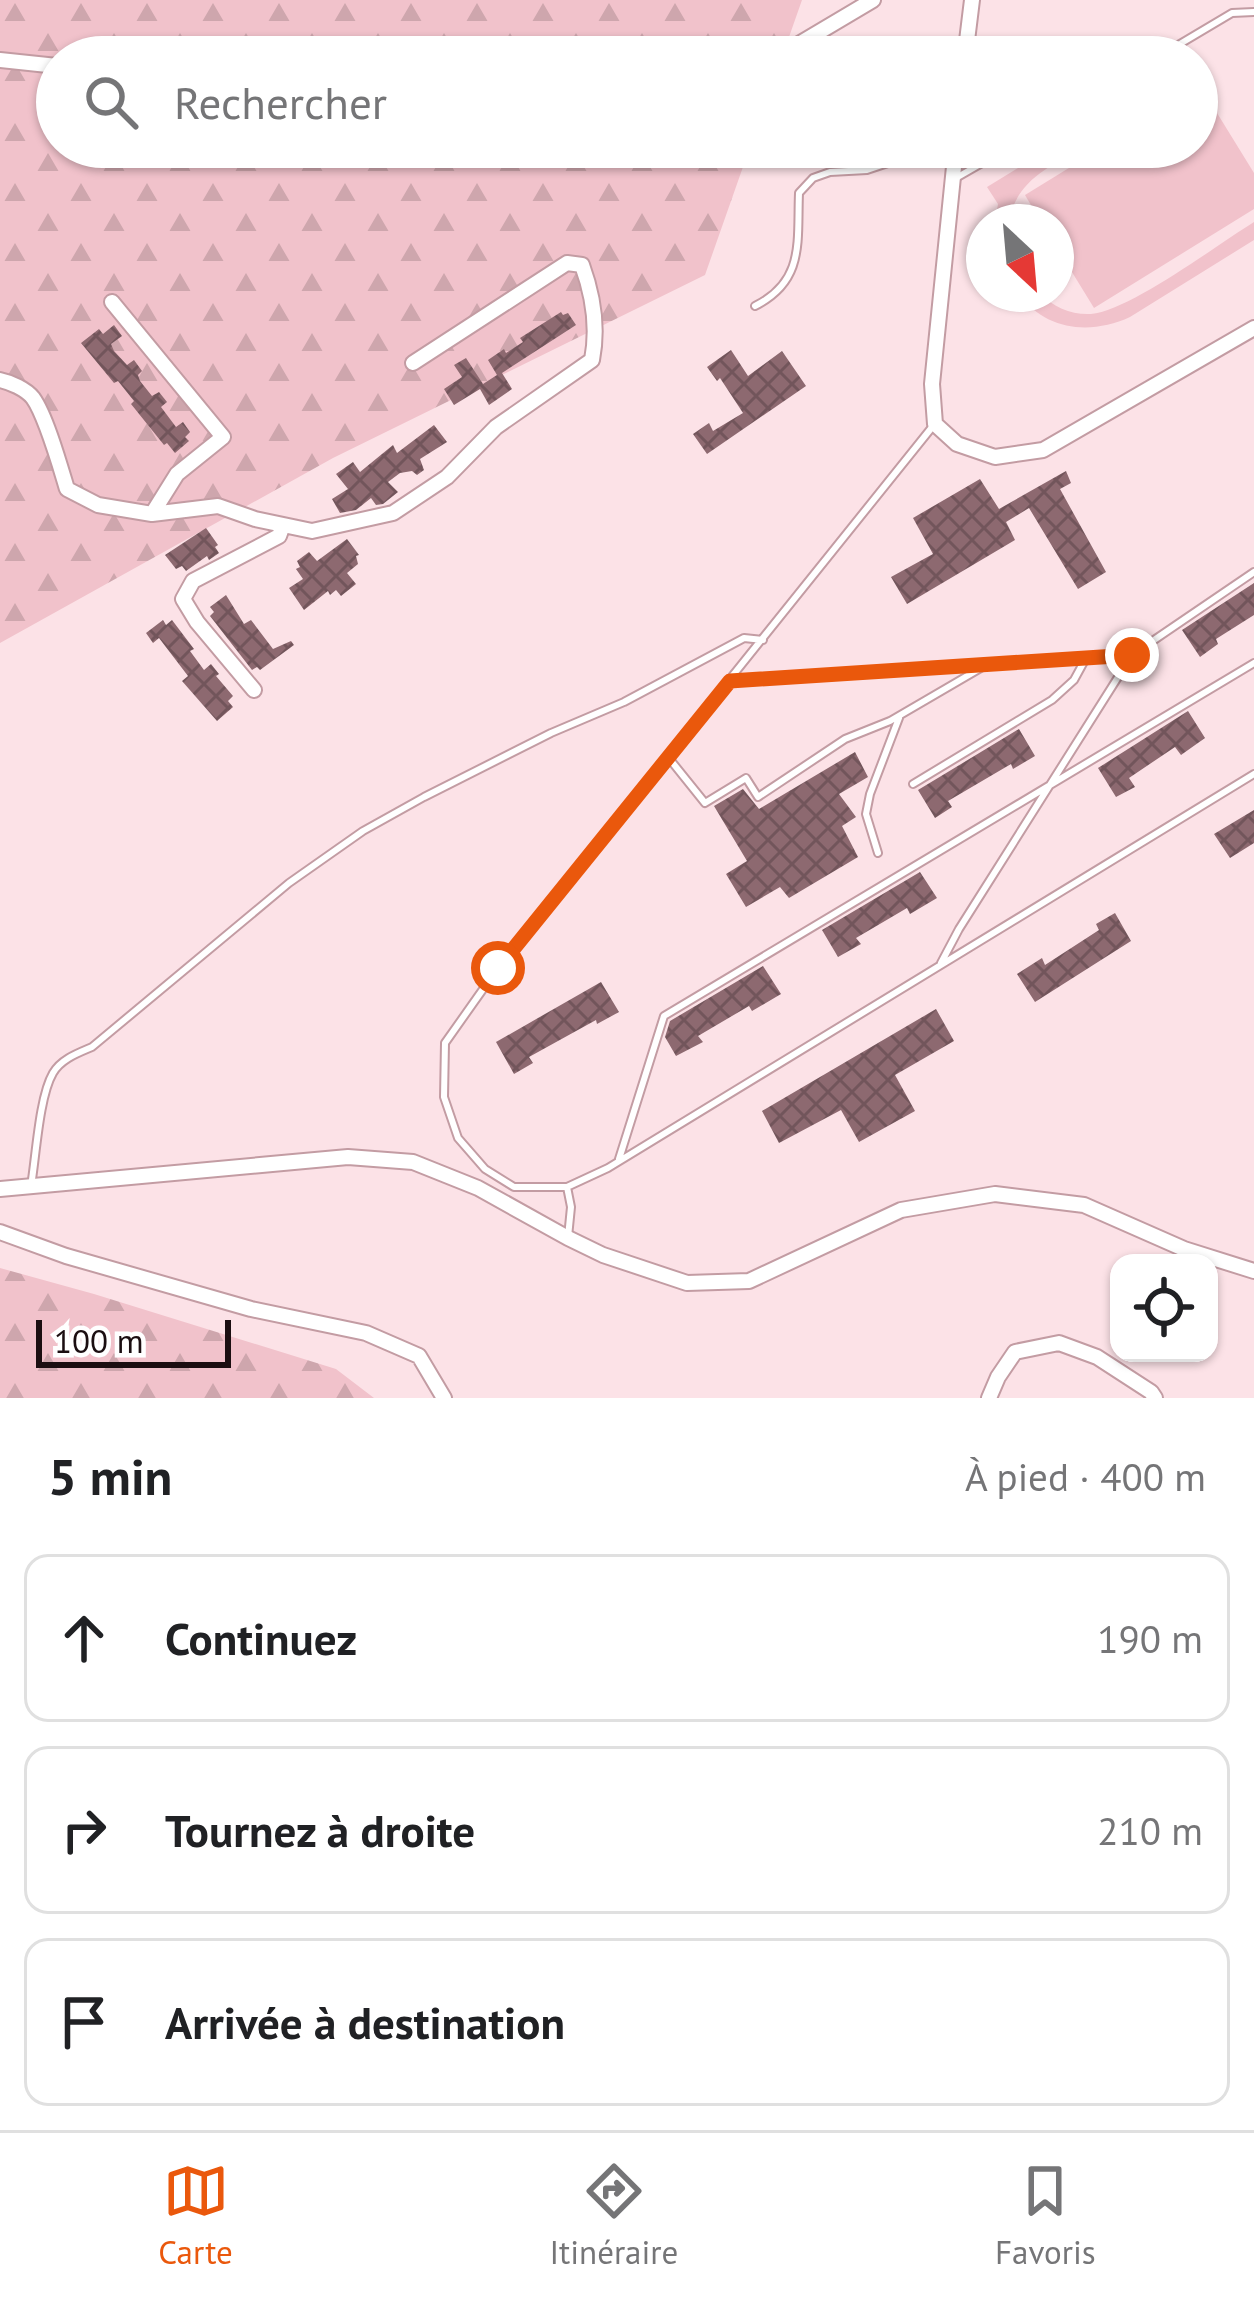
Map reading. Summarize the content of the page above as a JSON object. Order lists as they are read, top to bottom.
{
  "scale_bar": "100 m",
  "north": "bottom right",
  "page": {
    "search": "Rechercher",
    "scale": "100 m",
    "heading": ["5 min", "À pied · 400 m"],
    "list": [
      ["Continuez", "190 m"],
      ["Tournez à droite", "210 m"],
      "Arrivée à destination"
    ],
    "nav": ["Carte", "Itinéraire", "Favoris"]
  }
}
